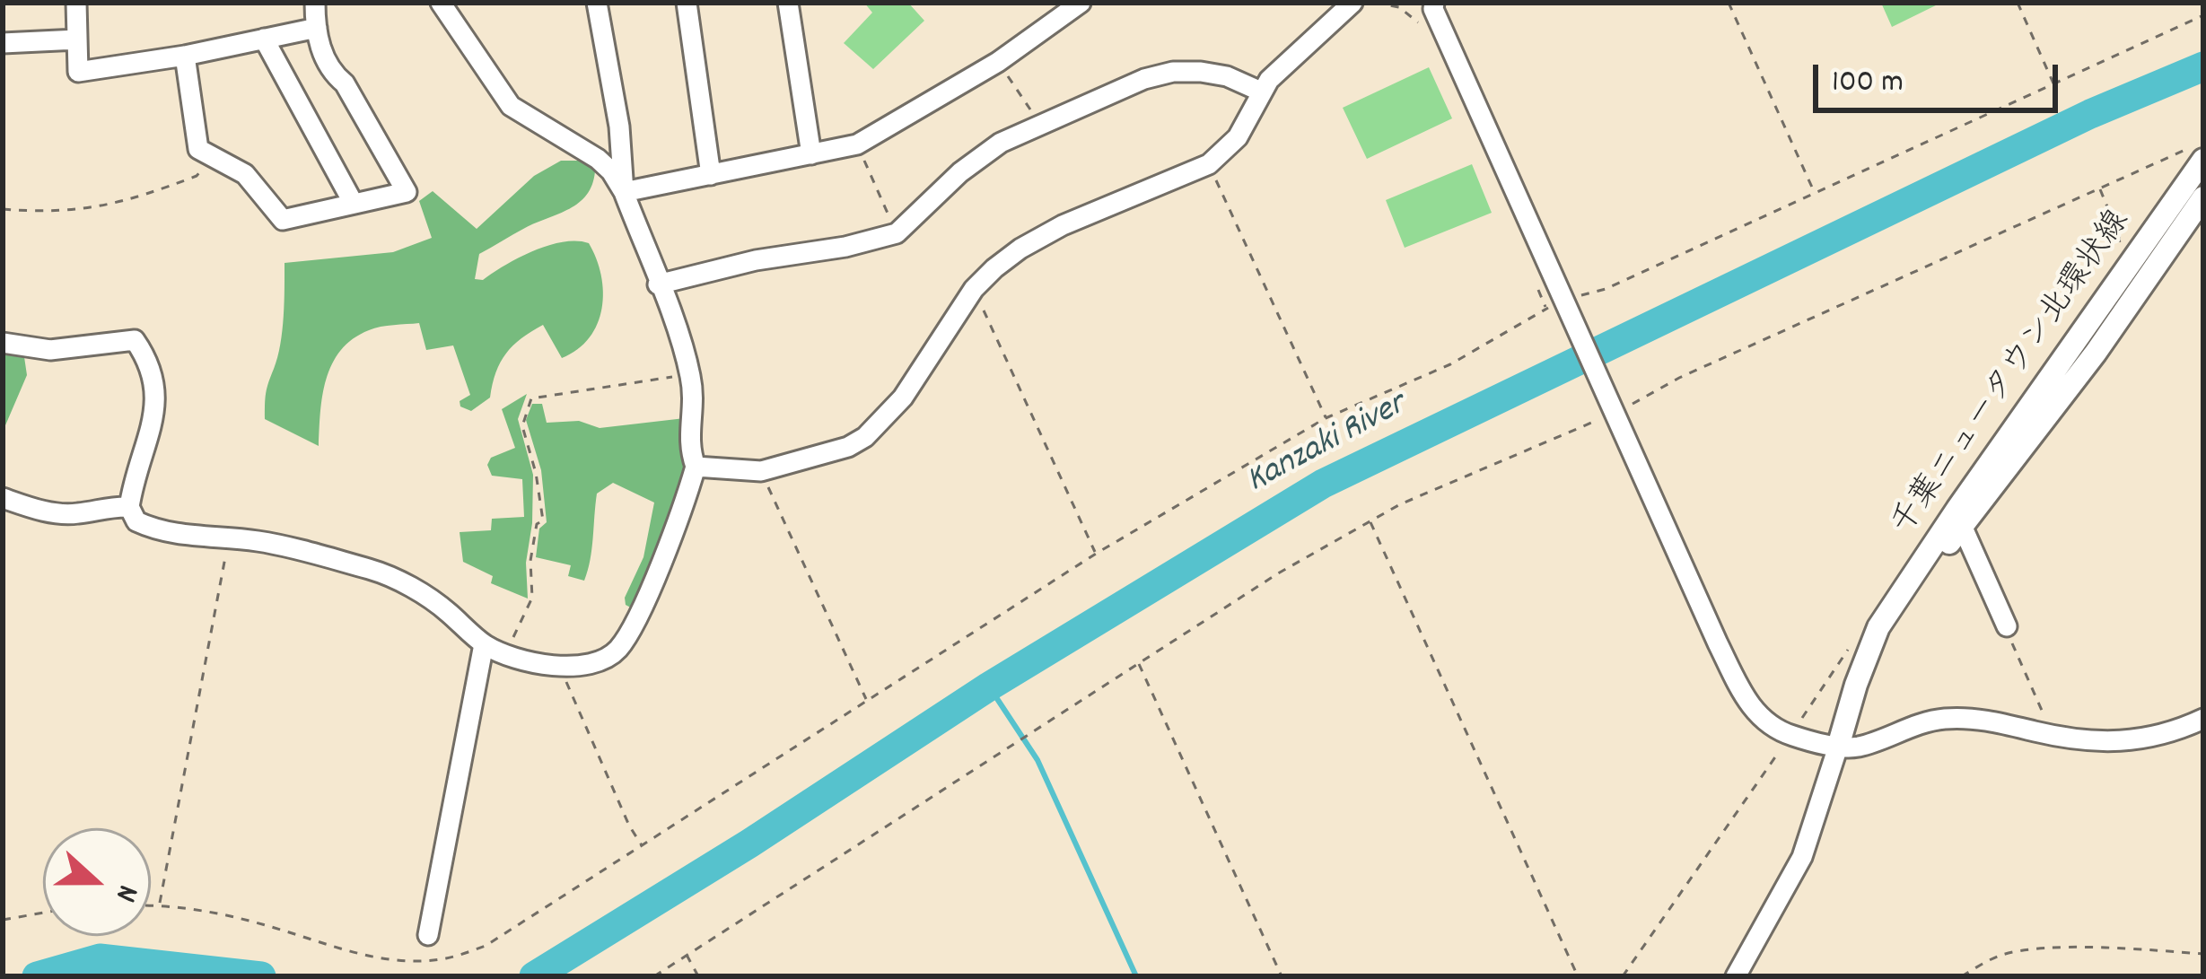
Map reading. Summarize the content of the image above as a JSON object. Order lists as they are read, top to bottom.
{
  "streets": {
    "main road": ["千葉ニュータウン北環状線"]
  },
  "water": ["Kanzaki River"],
  "scale_bar": "100 m",
  "north": "right"
}
